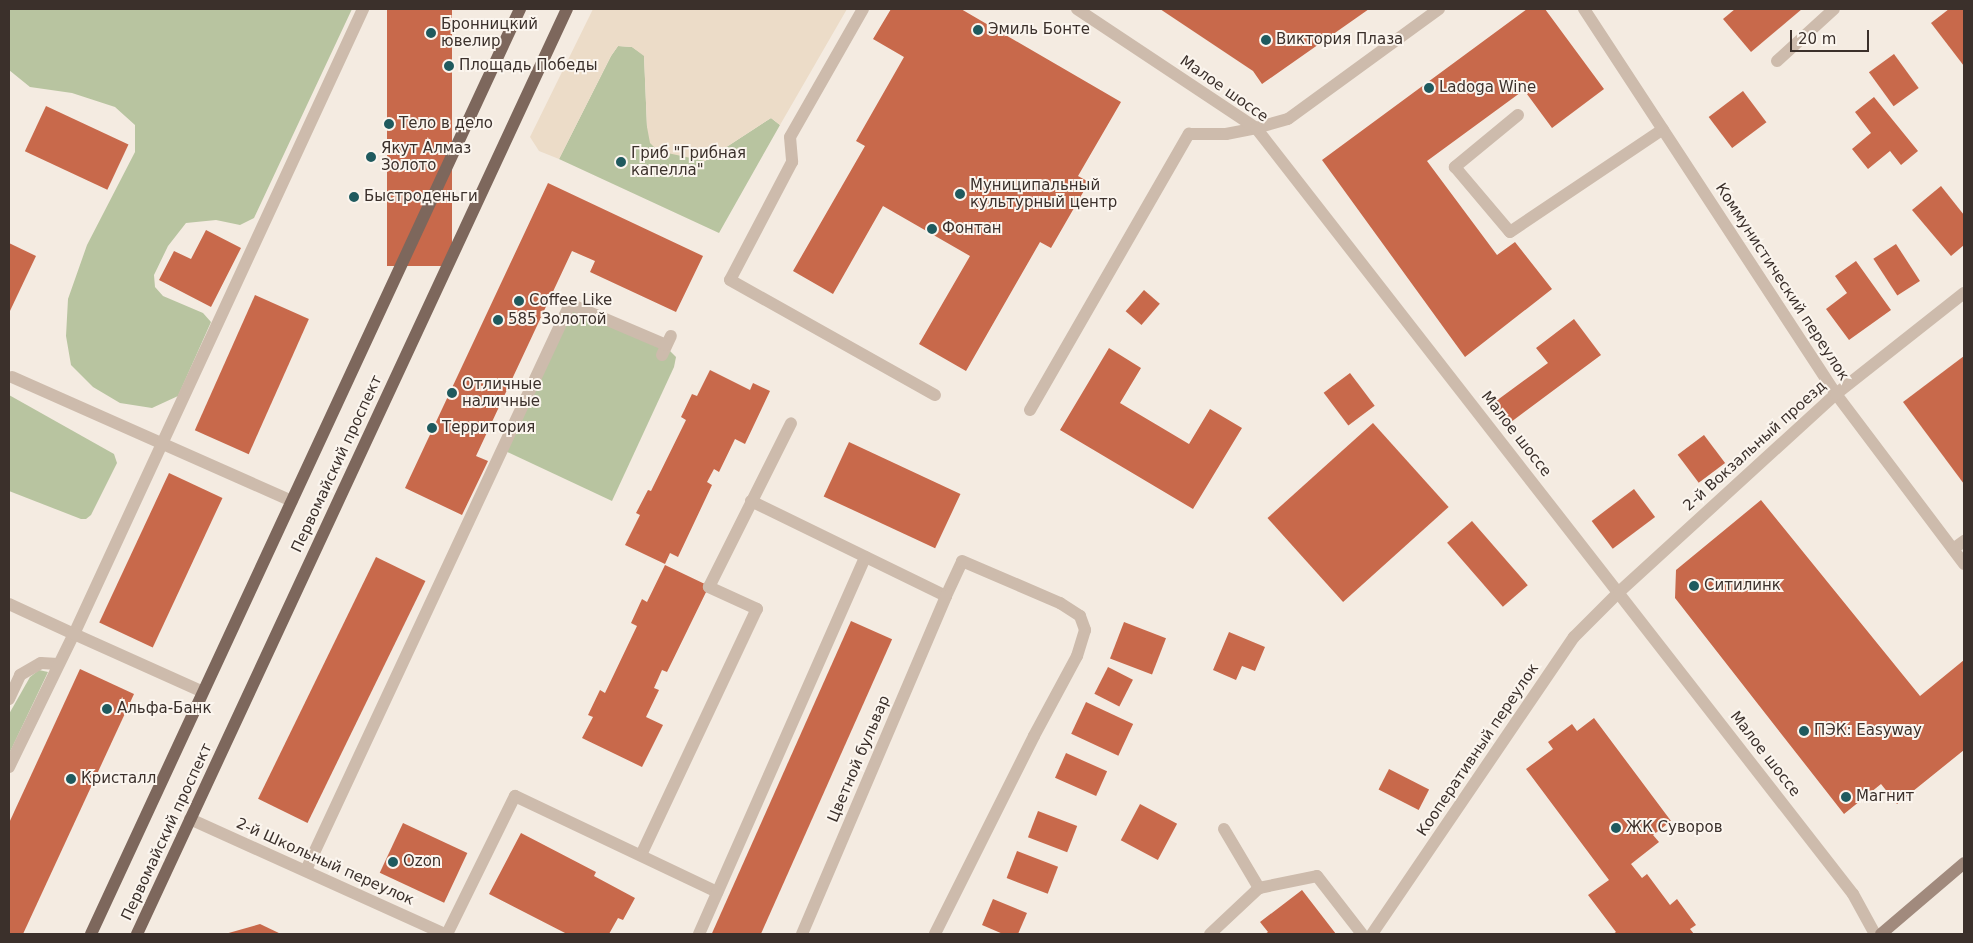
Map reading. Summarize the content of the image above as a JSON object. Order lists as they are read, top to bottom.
{
  "streets": {
    "main road": ["Первомайский проспект"],
    "street": [
      "Малое шоссе",
      "Коммунистический переулок",
      "2-й Вокзальный проезд",
      "Кооперативный переулок",
      "Цветной бульвар",
      "2-й Школьный переулок"
    ]
  },
  "crossings": [
    ["Малое шоссе", "2-й Вокзальный проезд"],
    ["Малое шоссе", "Кооперативный переулок"],
    ["Коммунистический переулок", "2-й Вокзальный проезд"],
    ["2-й Вокзальный проезд", "Кооперативный переулок"],
    ["Первомайский проспект", "2-й Школьный переулок"]
  ],
  "places": [
    "Эмиль Бонте",
    "Бронницкий ювелир",
    "Виктория Плаза",
    "Площадь Победы",
    "Ladoga Wine",
    "Тело в дело",
    "Якут Алмаз Золото",
    "Гриб \"Грибная капелла\"",
    "Муниципальный культурный центр",
    "Быстроденьги",
    "Фонтан",
    "Coffee Like",
    "585 Золотой",
    "Отличные наличные",
    "Территория",
    "Ситилинк",
    "Альфа-Банк",
    "ПЭК: Easyway",
    "Кристалл",
    "Магнит",
    "ЖК Суворов",
    "Ozon"
  ],
  "scale_bar": "20 m"
}
